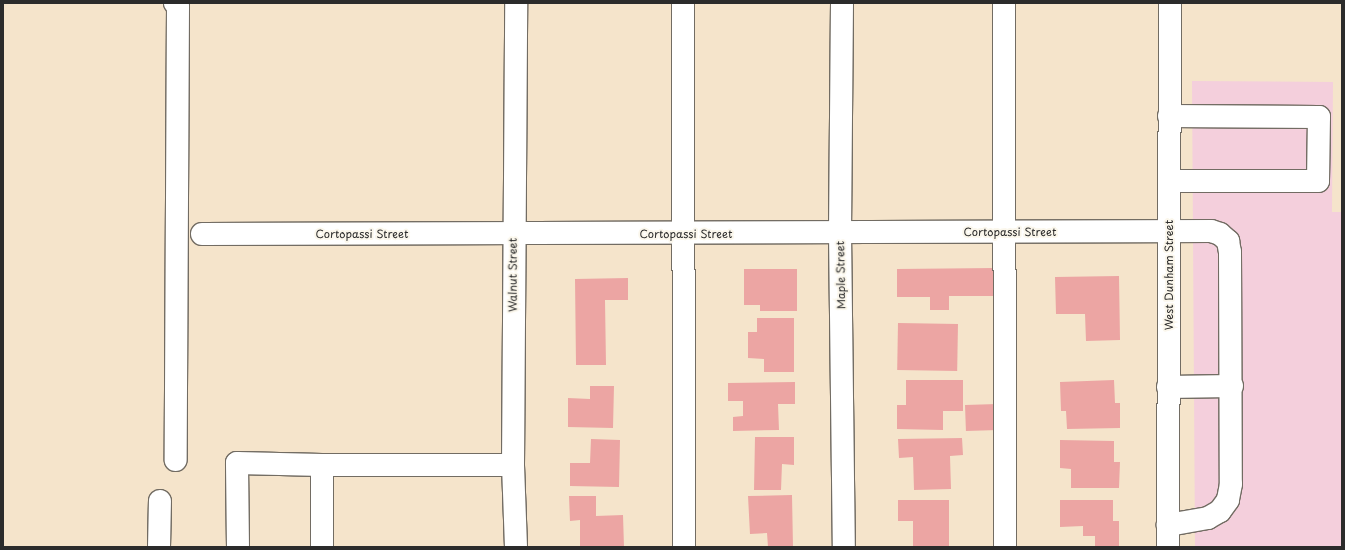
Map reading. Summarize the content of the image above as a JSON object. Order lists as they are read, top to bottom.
{
  "streets": {
    "street": [
      "Cortopassi Street",
      "Walnut Street",
      "Maple Street",
      "West Dunham Street"
    ]
  },
  "crossings": [
    ["Cortopassi Street", "Walnut Street"],
    ["Cortopassi Street", "Maple Street"],
    ["Cortopassi Street", "West Dunham Street"]
  ]
}
